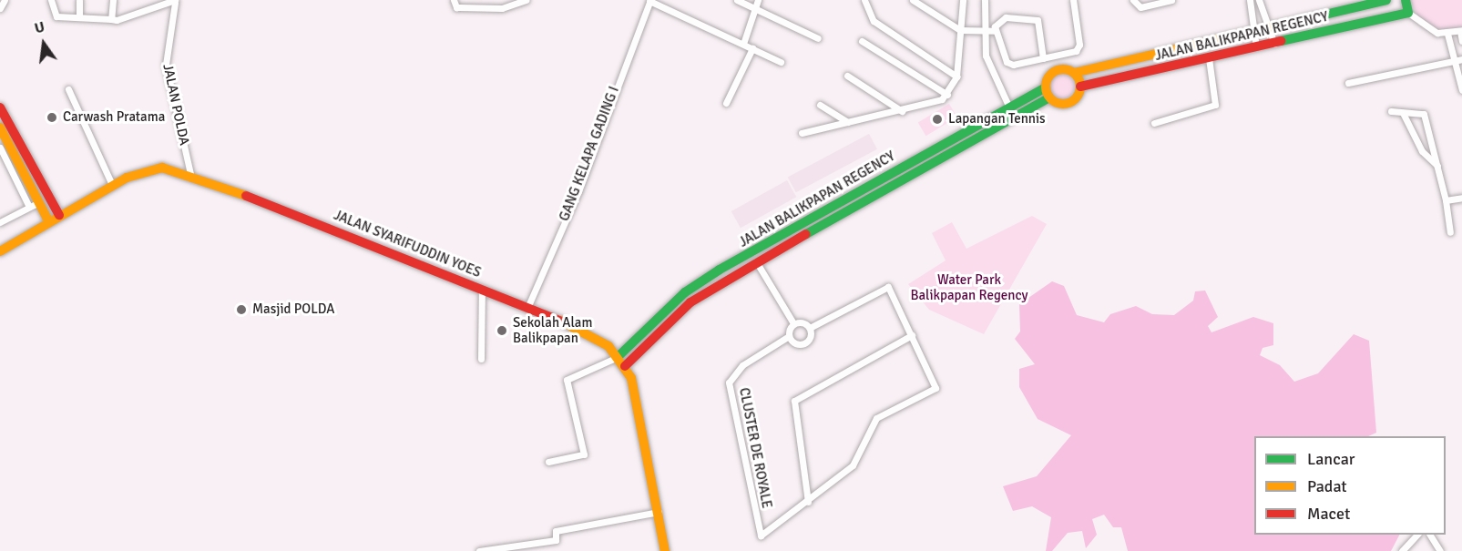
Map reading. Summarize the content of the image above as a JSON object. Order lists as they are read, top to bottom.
{
  "streets": {
    "main road": ["JALAN BALIKPAPAN REGENCY", "JALAN SYARIFUDDIN YOES"],
    "street": ["JALAN POLDA", "GANG KELAPA GADING I", "CLUSTER DE ROYALE"]
  },
  "crossings": [
    ["JALAN BALIKPAPAN REGENCY", "JALAN SYARIFUDDIN YOES"],
    ["JALAN POLDA", "JALAN SYARIFUDDIN YOES"],
    ["GANG KELAPA GADING I", "JALAN SYARIFUDDIN YOES"]
  ],
  "parks": ["Water Park Balikpapan Regency"],
  "places": [
    "Carwash Pratama",
    "Lapangan Tennis",
    "Masjid POLDA",
    "Sekolah Alam Balikpapan"
  ],
  "legend": ["Lancar", "Padat", "Macet"],
  "north": "top"
}
